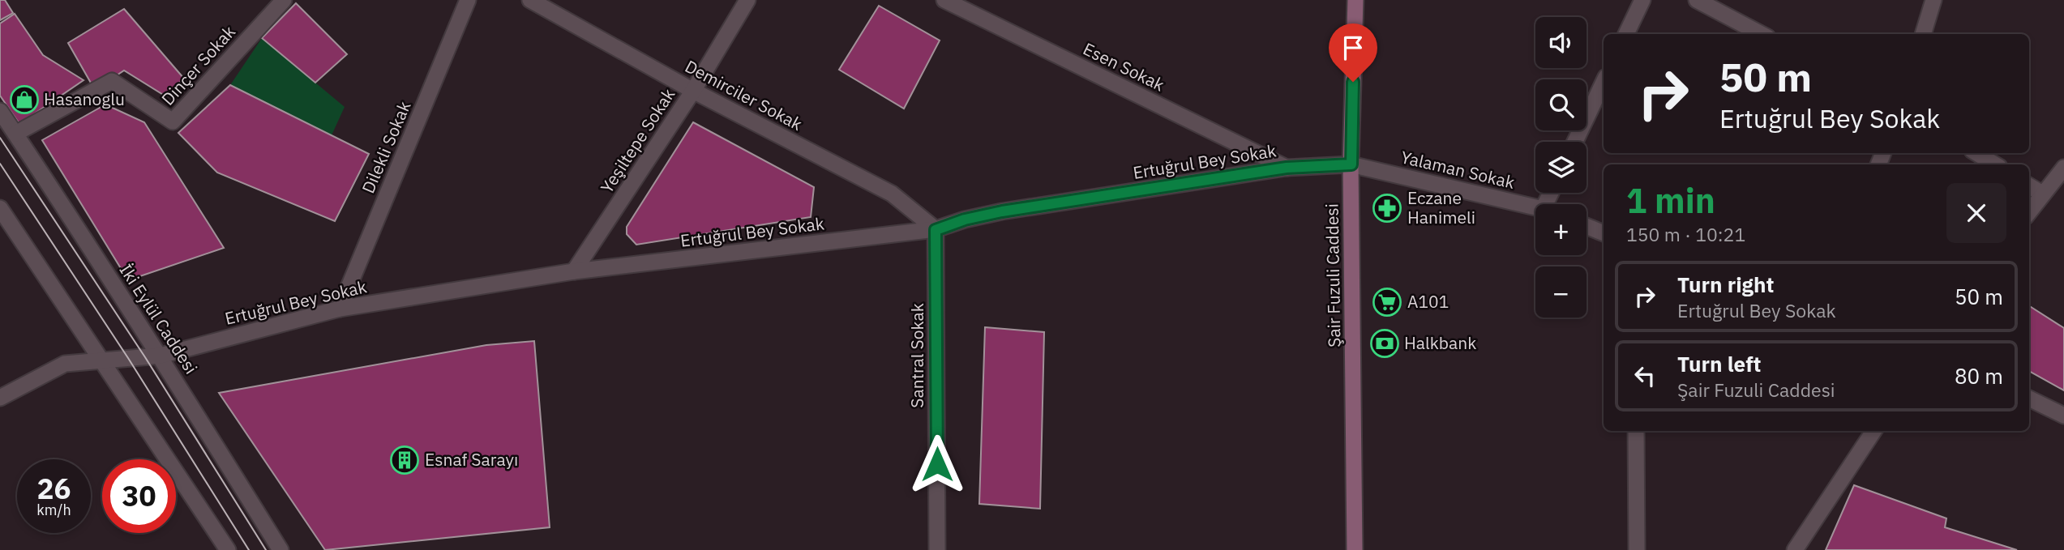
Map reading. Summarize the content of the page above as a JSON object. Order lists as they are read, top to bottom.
{
  "streets": {
    "main road": ["Şair Fuzuli Caddesi"],
    "street": [
      "Dinçer Sokak",
      "Esen Sokak",
      "Demirciler Sokak",
      "Yeşiltepe Sokak",
      "Dilekli Sokak",
      "Ertuğrul Bey Sokak",
      "Yalaman Sokak",
      "İki Eylül Caddesi",
      "Santral Sokak"
    ]
  },
  "crossings": [
    ["Dinçer Sokak", "İki Eylül Caddesi"],
    ["Esen Sokak", "Ertuğrul Bey Sokak"],
    ["Demirciler Sokak", "Yeşiltepe Sokak"],
    ["Demirciler Sokak", "Ertuğrul Bey Sokak"],
    ["Demirciler Sokak", "Santral Sokak"],
    ["Yeşiltepe Sokak", "Ertuğrul Bey Sokak"],
    ["Dilekli Sokak", "Ertuğrul Bey Sokak"],
    ["Ertuğrul Bey Sokak", "Yalaman Sokak"],
    ["Ertuğrul Bey Sokak", "Şair Fuzuli Caddesi"],
    ["Ertuğrul Bey Sokak", "İki Eylül Caddesi"],
    ["Ertuğrul Bey Sokak", "Santral Sokak"],
    ["Yalaman Sokak", "Şair Fuzuli Caddesi"]
  ],
  "places": {
    "shop": ["Hasanoglu"],
    "pharmacy": ["Eczane Hanimeli"],
    "supermarket": ["A101"],
    "bank": ["Halkbank"],
    "building": ["Esnaf Sarayı"]
  },
  "page": {
    "map_buttons": ["+", "−"],
    "turn": ["50 m", "Ertuğrul Bey Sokak"],
    "heading": ["1 min", "150 m · 10:21"],
    "list": [
      {
        "name": "Turn right",
        "note": "Ertuğrul Bey Sokak",
        "value": "50 m"
      },
      {
        "name": "Turn left",
        "note": "Şair Fuzuli Caddesi",
        "value": "80 m"
      }
    ],
    "speed": "26 km/h",
    "limit": "30"
  }
}
